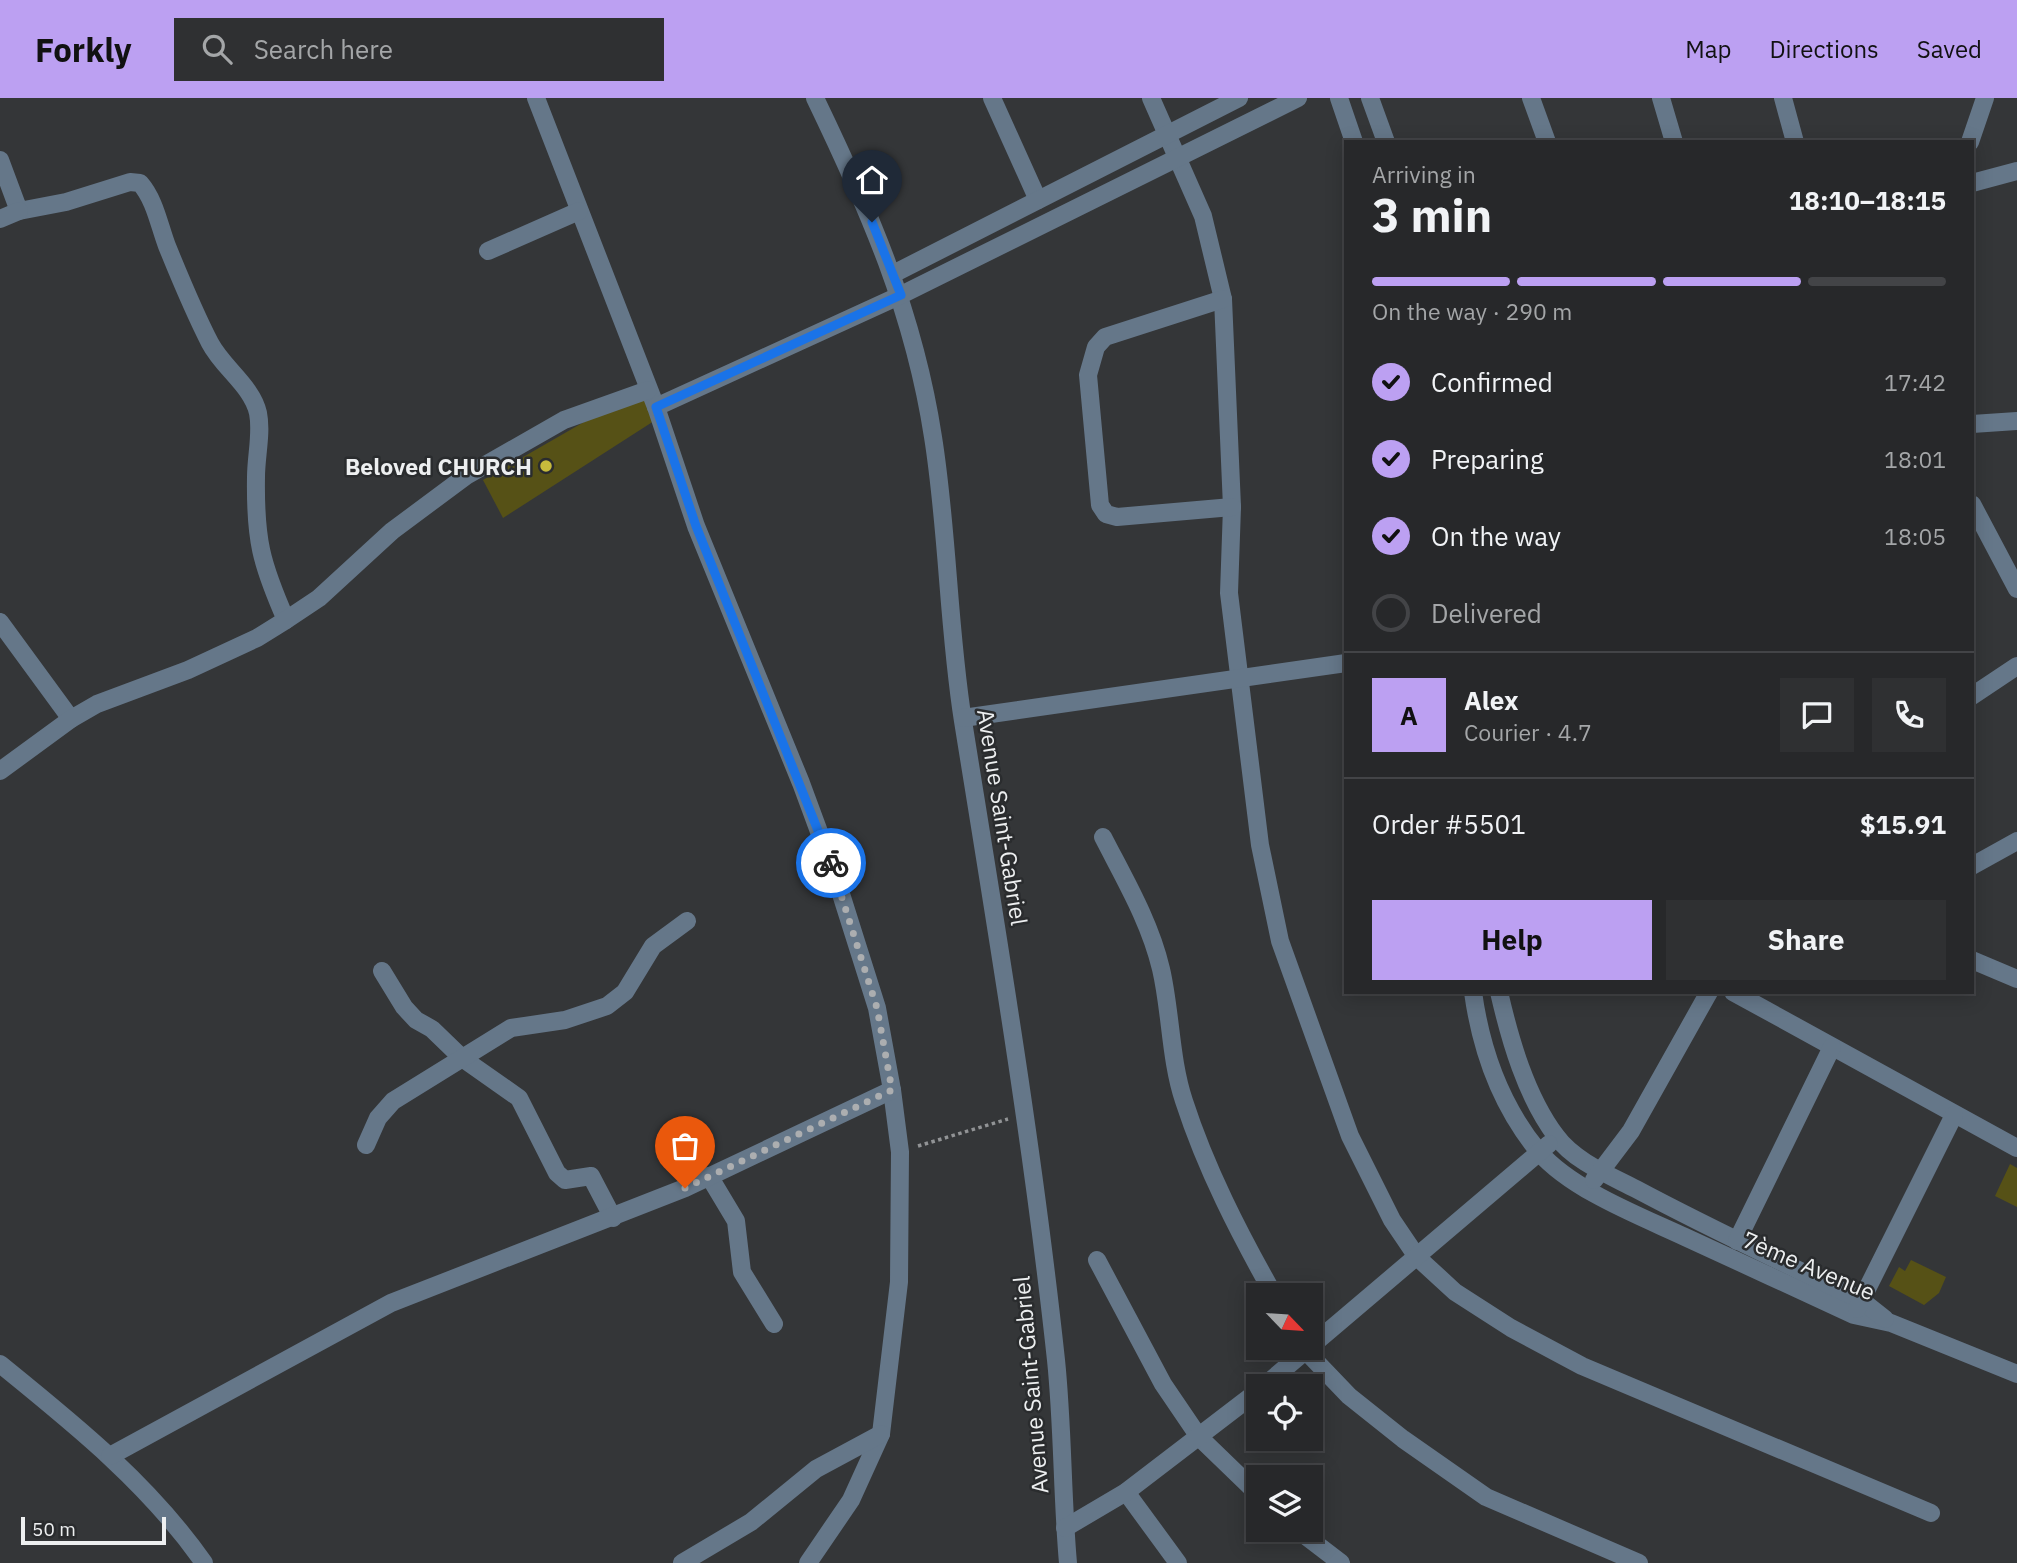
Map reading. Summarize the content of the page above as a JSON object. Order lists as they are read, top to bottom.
{
  "streets": {
    "street": ["Avenue Saint-Gabriel", "7ème Avenue"]
  },
  "places": ["Beloved CHURCH"],
  "scale_bar": "50 m",
  "north": "bottom right",
  "page": {
    "header": "Forkly",
    "search": "Search here",
    "nav": ["Map", "Directions", "Saved"],
    "heading": ["3 min", "Arriving in", "18:10–18:15"],
    "panel": [
      "Alex",
      "Courier · 4.7",
      "Order #5501",
      "$15.91"
    ],
    "bar": "On the way · 290 m",
    "list": [
      ["Confirmed", "17:42"],
      ["Preparing", "18:01"],
      ["On the way", "18:05"],
      "Delivered"
    ],
    "round": "A",
    "buttons": ["Help", "Share"],
    "scale": "50 m"
  }
}
